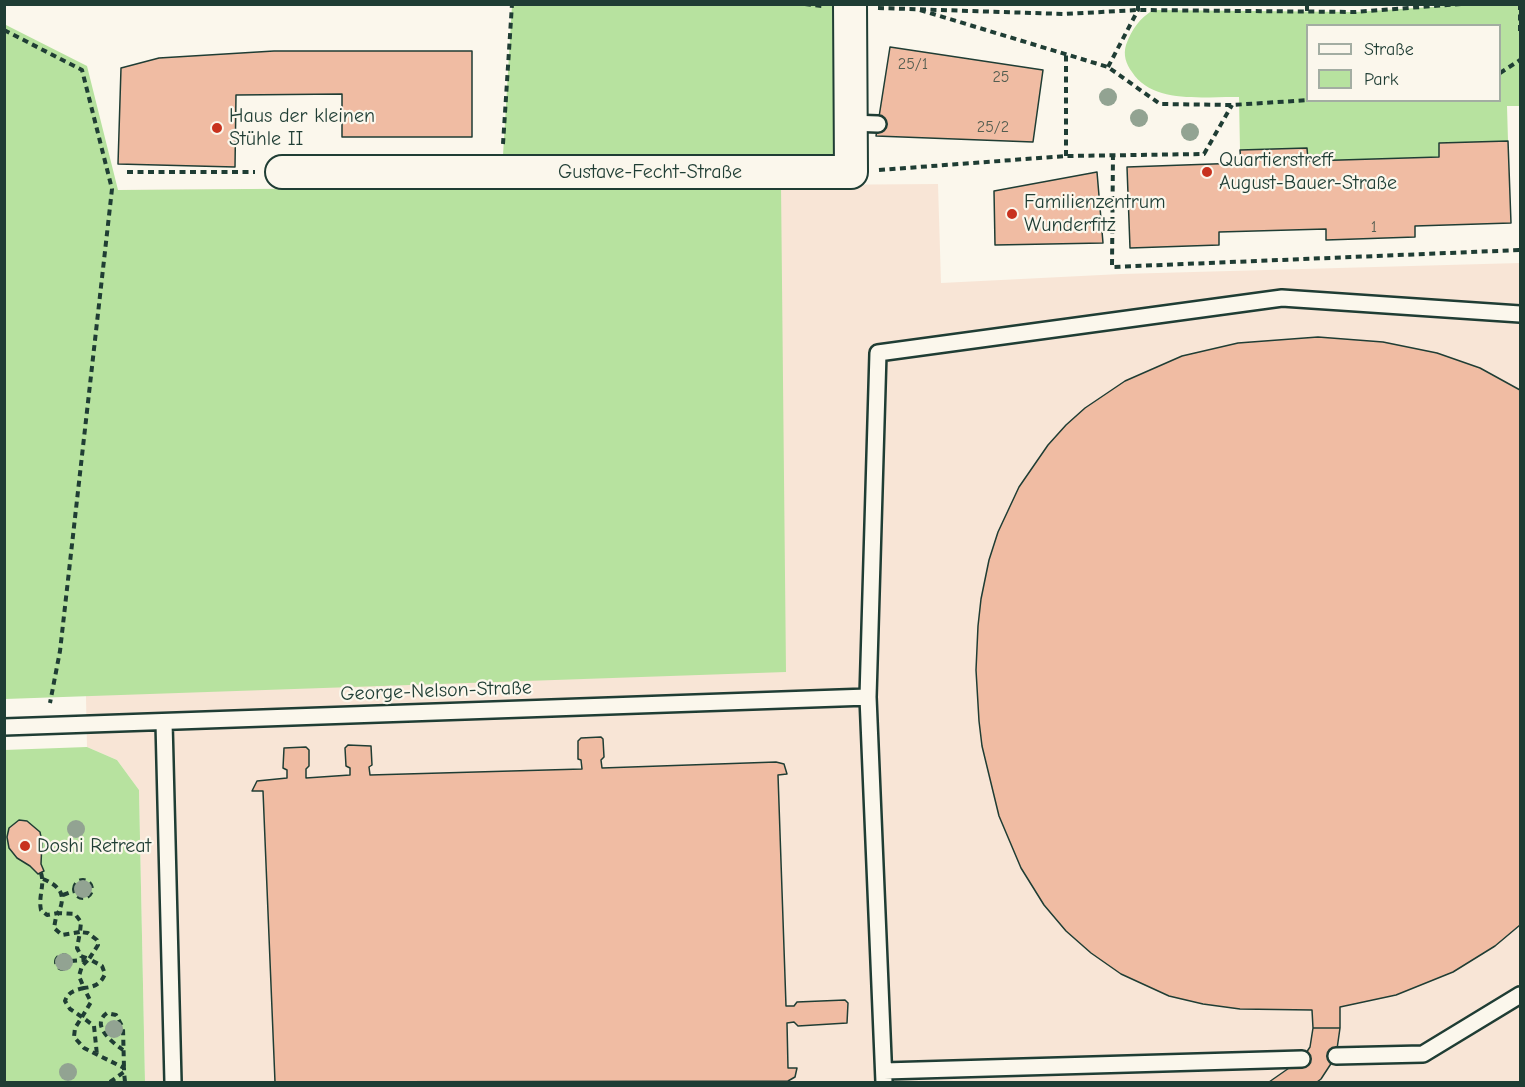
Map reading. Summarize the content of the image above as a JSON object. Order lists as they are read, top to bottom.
{
  "streets": {
    "street": ["Gustave-Fecht-Straße"],
    "lane": ["George-Nelson-Straße"]
  },
  "places": [
    "Haus der kleinen Stühle II",
    "Quartierstreff August-Bauer-Straße",
    "Familienzentrum Wunderfitz",
    "Doshi Retreat"
  ],
  "house_numbers": [
    "25/1",
    "25",
    "25/2",
    "1"
  ],
  "legend": ["Straße", "Park"]
}
